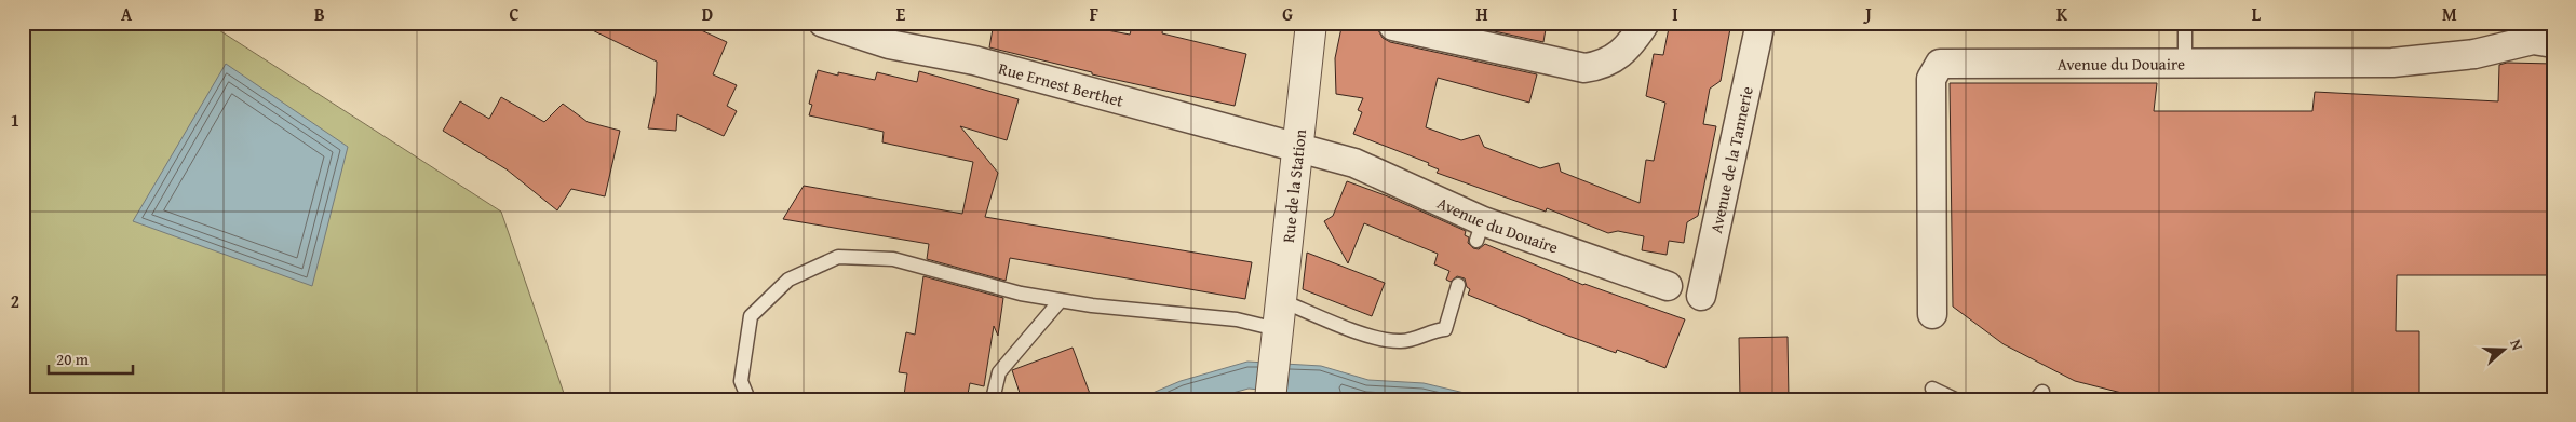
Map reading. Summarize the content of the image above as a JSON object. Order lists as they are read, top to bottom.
{
  "streets": {
    "street": [
      "Avenue du Douaire",
      "Rue Ernest Berthet",
      "Avenue de la Tannerie",
      "Rue de la Station"
    ]
  },
  "crossings": [
    ["Avenue du Douaire", "Rue Ernest Berthet"],
    ["Avenue du Douaire", "Avenue de la Tannerie"],
    ["Avenue du Douaire", "Rue de la Station"],
    ["Rue Ernest Berthet", "Rue de la Station"]
  ],
  "scale_bar": "20 m",
  "north": "right",
  "grid": {
    "columns": [
      "A",
      "B",
      "C",
      "D",
      "E",
      "F",
      "G",
      "H",
      "I",
      "J",
      "K",
      "L",
      "M"
    ],
    "rows": ["1", "2"]
  }
}
